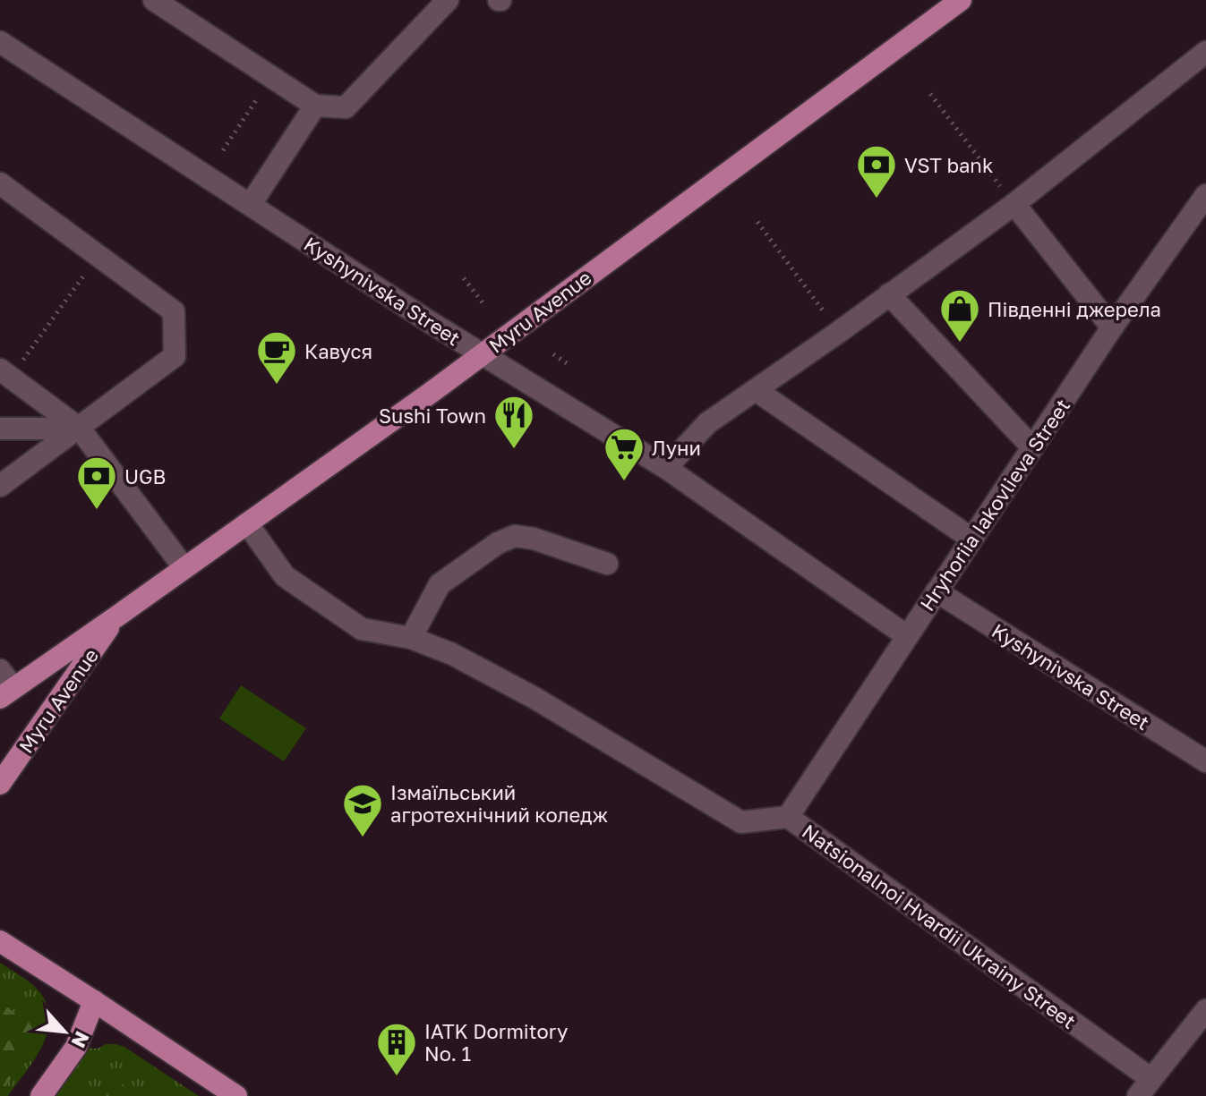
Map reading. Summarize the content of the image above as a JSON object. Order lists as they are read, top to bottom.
{
  "streets": {
    "main road": ["Myru Avenue"],
    "street": ["Kyshynivska Street", "Hryhoriia Iakovlieva Street", "Natsionalnoi Hvardii Ukrainy Street"]
  },
  "crossings": [
    ["Kyshynivska Street", "Myru Avenue"],
    ["Kyshynivska Street", "Hryhoriia Iakovlieva Street"],
    ["Myru Avenue", "Natsionalnoi Hvardii Ukrainy Street"],
    ["Hryhoriia Iakovlieva Street", "Natsionalnoi Hvardii Ukrainy Street"]
  ],
  "places": {
    "bank": ["VST bank", "UGB"],
    "shop": ["Південні джерела"],
    "cafe": ["Кавуся"],
    "restaurant": ["Sushi Town"],
    "supermarket": ["Луни"],
    "school or university": ["Ізмаїльський агротехнічний коледж"],
    "building": ["IATK Dormitory No. 1"]
  },
  "north": "bottom right"
}
